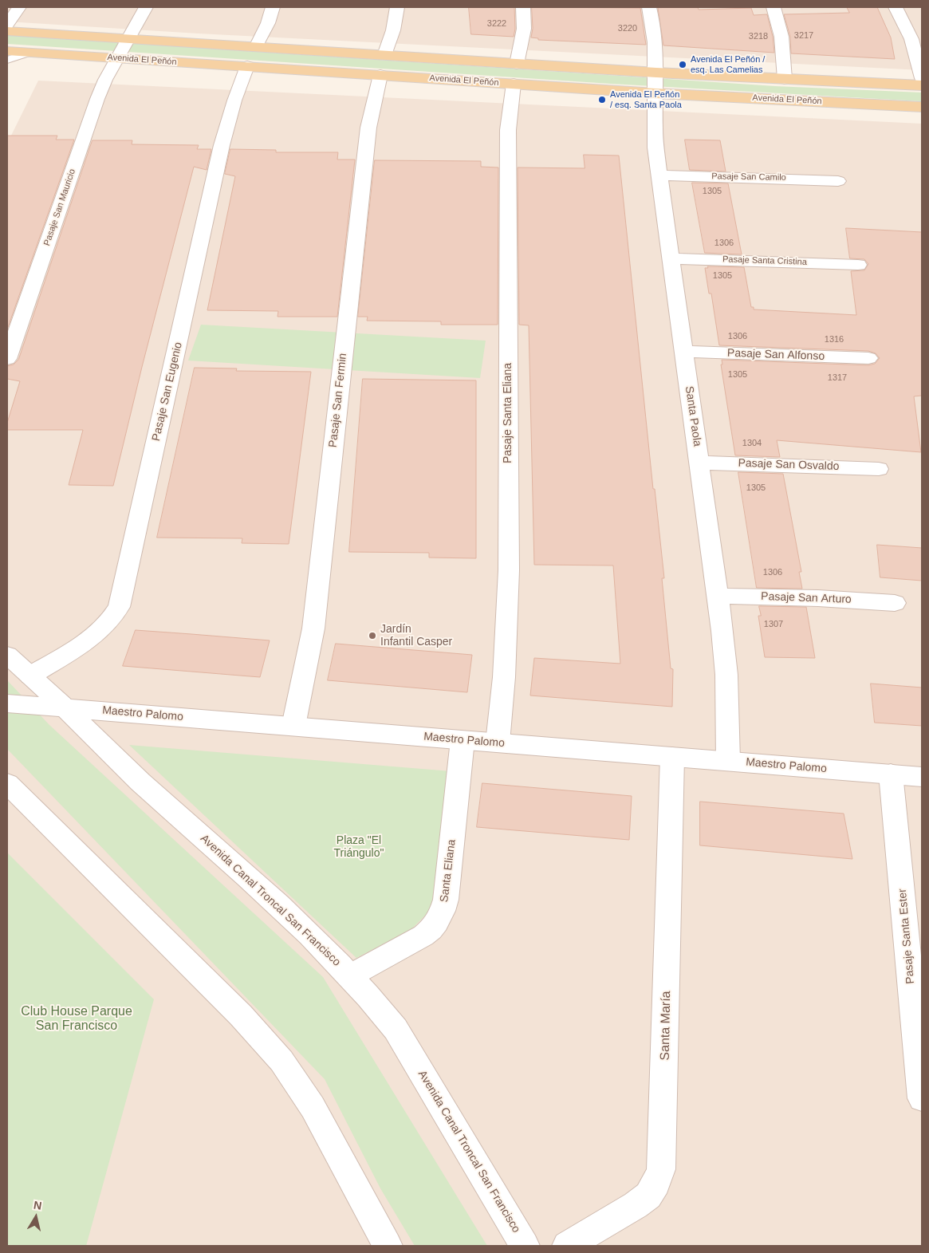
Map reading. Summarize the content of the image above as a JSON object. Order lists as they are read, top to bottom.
{
  "streets": {
    "main road": ["Avenida El Peñón"],
    "street": [
      "Pasaje San Camilo",
      "Pasaje San Mauricio",
      "Pasaje Santa Cristina",
      "Pasaje San Alfonso",
      "Pasaje San Eugenio",
      "Pasaje San Fermin",
      "Pasaje Santa Eliana",
      "Santa Paola",
      "Pasaje San Osvaldo",
      "Pasaje San Arturo",
      "Maestro Palomo",
      "Santa Eliana",
      "Avenida Canal Troncal San Francisco",
      "Pasaje Santa Ester",
      "Santa María"
    ]
  },
  "crossings": [
    ["Avenida El Peñón", "Pasaje San Mauricio"],
    ["Avenida El Peñón", "Pasaje San Eugenio"],
    ["Avenida El Peñón", "Pasaje San Fermin"],
    ["Avenida El Peñón", "Pasaje Santa Eliana"],
    ["Avenida El Peñón", "Santa Paola"],
    ["Pasaje San Camilo", "Santa Paola"],
    ["Pasaje Santa Cristina", "Santa Paola"],
    ["Pasaje San Alfonso", "Santa Paola"],
    ["Pasaje San Eugenio", "Avenida Canal Troncal San Francisco"],
    ["Pasaje San Fermin", "Maestro Palomo"],
    ["Pasaje Santa Eliana", "Maestro Palomo"],
    ["Santa Paola", "Pasaje San Osvaldo"],
    ["Santa Paola", "Pasaje San Arturo"],
    ["Santa Paola", "Maestro Palomo"],
    ["Maestro Palomo", "Santa Eliana"],
    ["Maestro Palomo", "Avenida Canal Troncal San Francisco"],
    ["Maestro Palomo", "Pasaje Santa Ester"],
    ["Maestro Palomo", "Santa María"],
    ["Santa Eliana", "Avenida Canal Troncal San Francisco"]
  ],
  "parks": ["Plaza \"El Triángulo\"", "Club House Parque San Francisco"],
  "places": ["Avenida El Peñón / esq. Las Camelias", "Avenida El Peñón / esq. Santa Paola", "Jardín Infantil Casper"],
  "house_numbers": [
    "3222",
    "3220",
    "3217",
    "3218",
    "1305",
    "1306",
    "1305",
    "1306",
    "1316",
    "1305",
    "1317",
    "1304",
    "1305",
    "1306",
    "1307"
  ],
  "north": "top"
}
